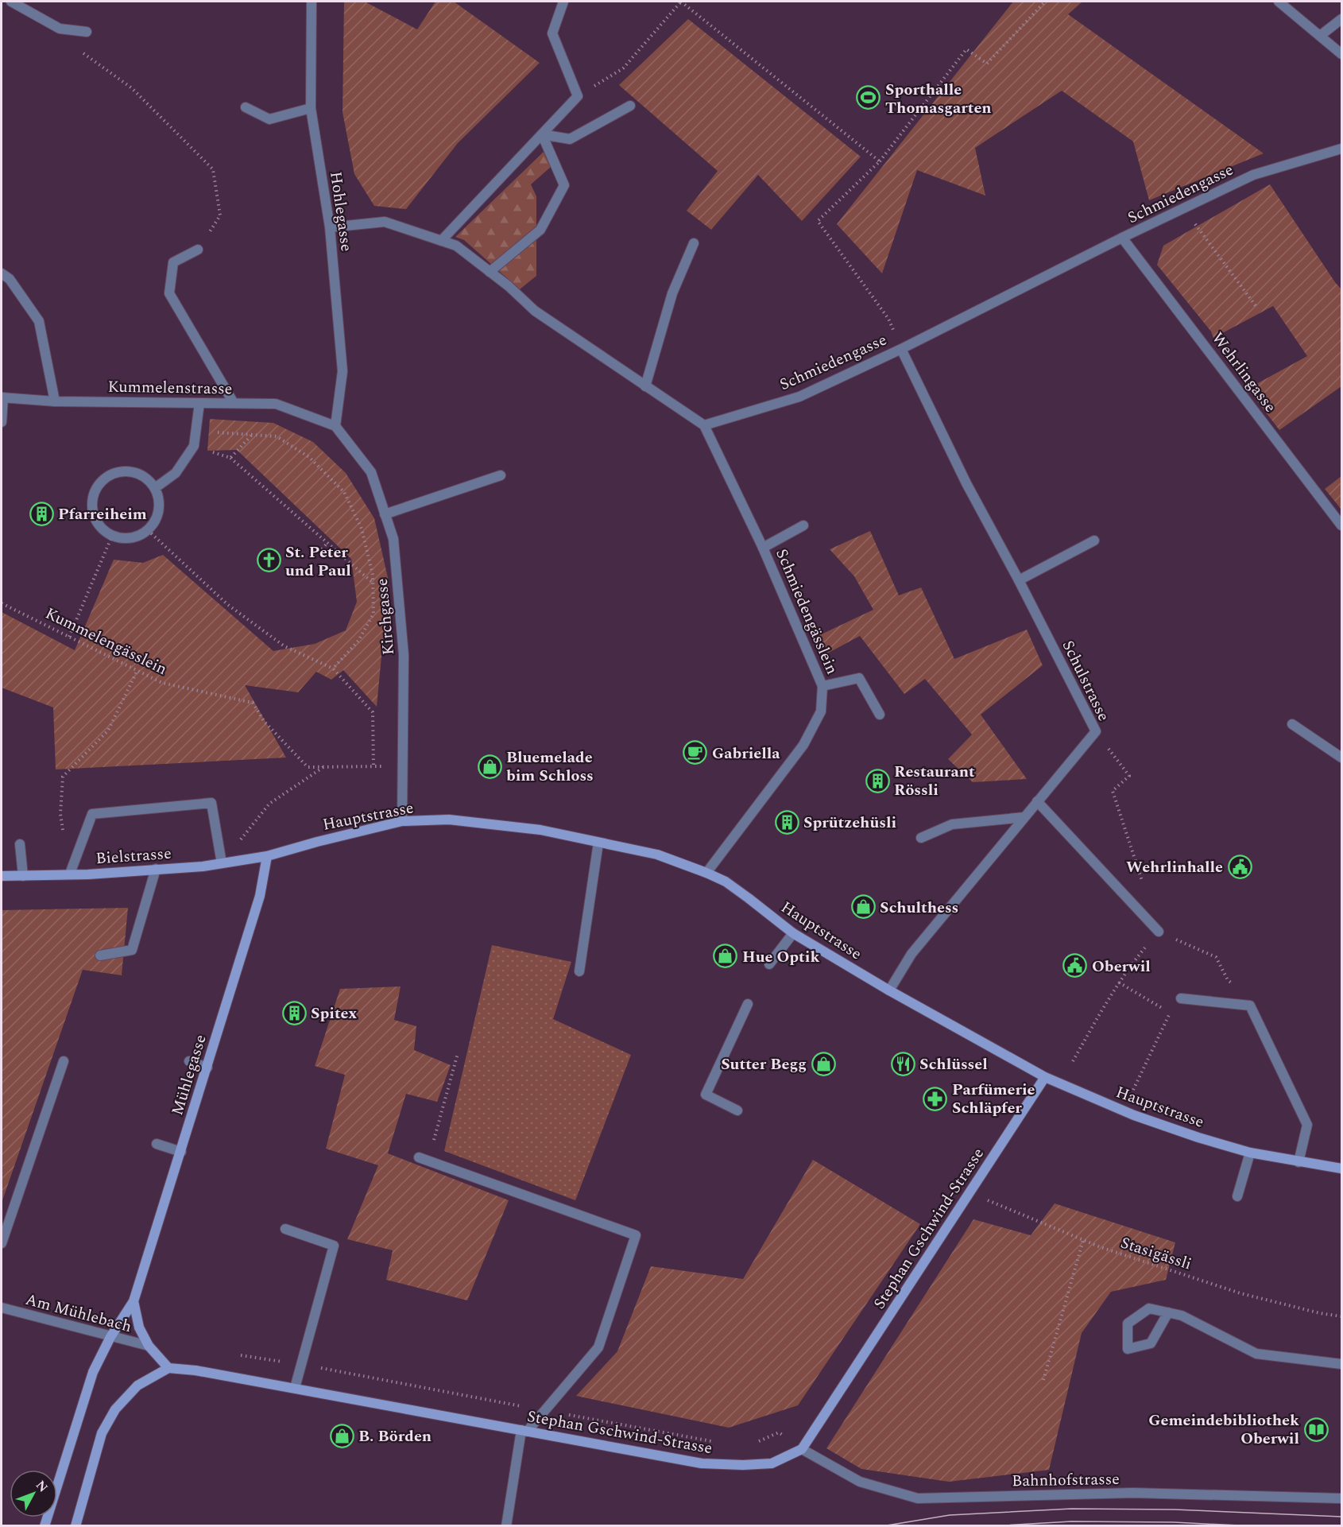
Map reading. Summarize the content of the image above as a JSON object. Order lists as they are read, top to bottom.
{
  "streets": {
    "main road": [
      "Hauptstrasse",
      "Bielstrasse",
      "Mühlegasse",
      "Stephan Gschwind-Strasse"
    ],
    "street": [
      "Schmiedengasse",
      "Hohlegasse",
      "Wehrlingasse",
      "Kummelenstrasse",
      "Schmiedengässlein",
      "Kirchgasse",
      "Schulstrasse",
      "Am Mühlebach",
      "Bahnhofstrasse"
    ],
    "path": ["Kummelengässlein", "Stasigässli"]
  },
  "crossings": [
    ["Schmiedengasse", "Wehrlingasse"],
    ["Schmiedengasse", "Schmiedengässlein"],
    ["Schmiedengasse", "Schulstrasse"],
    ["Hohlegasse", "Kummelenstrasse"],
    ["Hohlegasse", "Kirchgasse"],
    ["Kummelenstrasse", "Kirchgasse"],
    ["Schmiedengässlein", "Hauptstrasse"],
    ["Kirchgasse", "Kummelengässlein"],
    ["Kirchgasse", "Hauptstrasse"],
    ["Schulstrasse", "Hauptstrasse"],
    ["Hauptstrasse", "Bielstrasse"],
    ["Hauptstrasse", "Mühlegasse"],
    ["Hauptstrasse", "Stephan Gschwind-Strasse"],
    ["Bielstrasse", "Mühlegasse"],
    ["Mühlegasse", "Stephan Gschwind-Strasse"],
    ["Mühlegasse", "Am Mühlebach"],
    ["Stephan Gschwind-Strasse", "Stasigässli"],
    ["Stephan Gschwind-Strasse", "Bahnhofstrasse"]
  ],
  "places": {
    "sports": ["Sporthalle Thomasgarten"],
    "building": [
      "Pfarreiheim",
      "Restaurant Rössli",
      "Sprützehüsli",
      "Spitex"
    ],
    "church": ["St. Peter und Paul"],
    "cafe": ["Gabriella"],
    "shop": [
      "Bluemelade bim Schloss",
      "Schulthess",
      "Hue Optik",
      "Sutter Begg",
      "B. Börden"
    ],
    "public building": ["Wehrlinhalle", "Oberwil"],
    "restaurant": ["Schlüssel"],
    "pharmacy": ["Parfümerie Schläpfer"],
    "library": ["Gemeindebibliothek Oberwil"]
  },
  "north": "top right"
}
